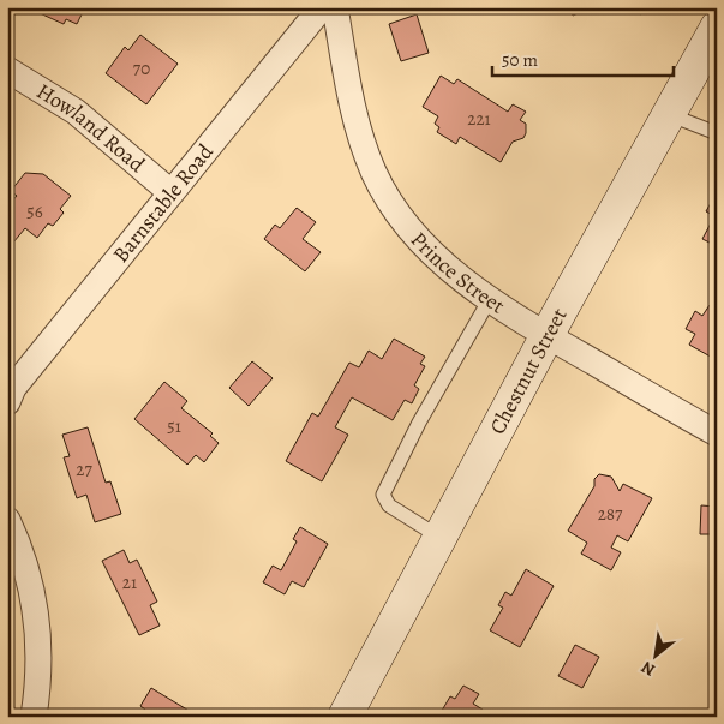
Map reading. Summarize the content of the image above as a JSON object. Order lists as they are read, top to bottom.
{
  "streets": {
    "main road": ["Chestnut Street"],
    "street": ["Howland Road", "Barnstable Road", "Prince Street"]
  },
  "crossings": [
    ["Howland Road", "Barnstable Road"],
    ["Prince Street", "Chestnut Street"]
  ],
  "house_numbers": [
    "70",
    "221",
    "56",
    "51",
    "27",
    "287",
    "21"
  ],
  "scale_bar": "50 m",
  "north": "bottom left"
}
